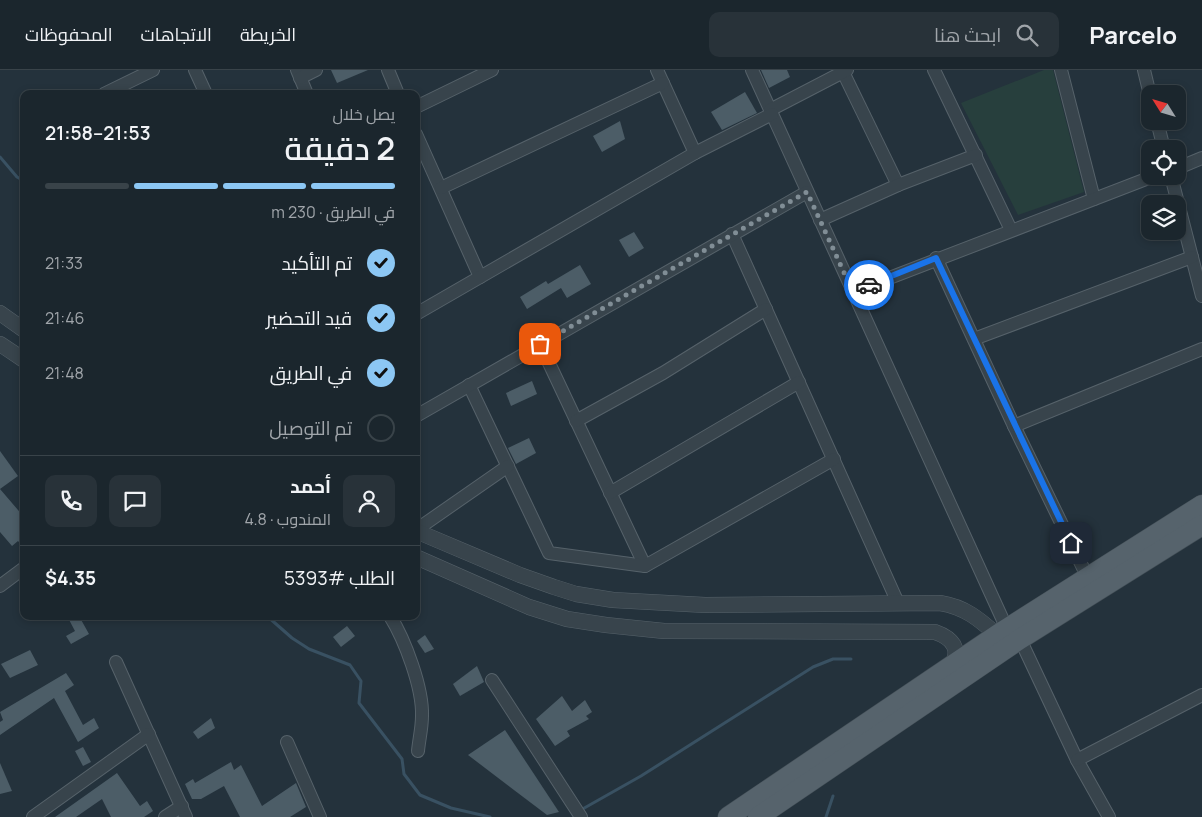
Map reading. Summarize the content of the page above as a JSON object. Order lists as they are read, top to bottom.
{
  "north": "top left",
  "page": {
    "header": "Parcelo",
    "search": "ابحث هنا",
    "nav": ["الخريطة", "الاتجاهات", "المحفوظات"],
    "heading": ["2 دقيقة", "يصل خلال", "21:53–21:58"],
    "panel": [
      "أحمد",
      "المندوب · 4.8",
      "الطلب #5393",
      "$4.35"
    ],
    "bar": "في الطريق · 230 m",
    "list": [
      ["تم التأكيد", "21:33"],
      ["قيد التحضير", "21:46"],
      ["في الطريق", "21:48"],
      "تم التوصيل"
    ]
  }
}
